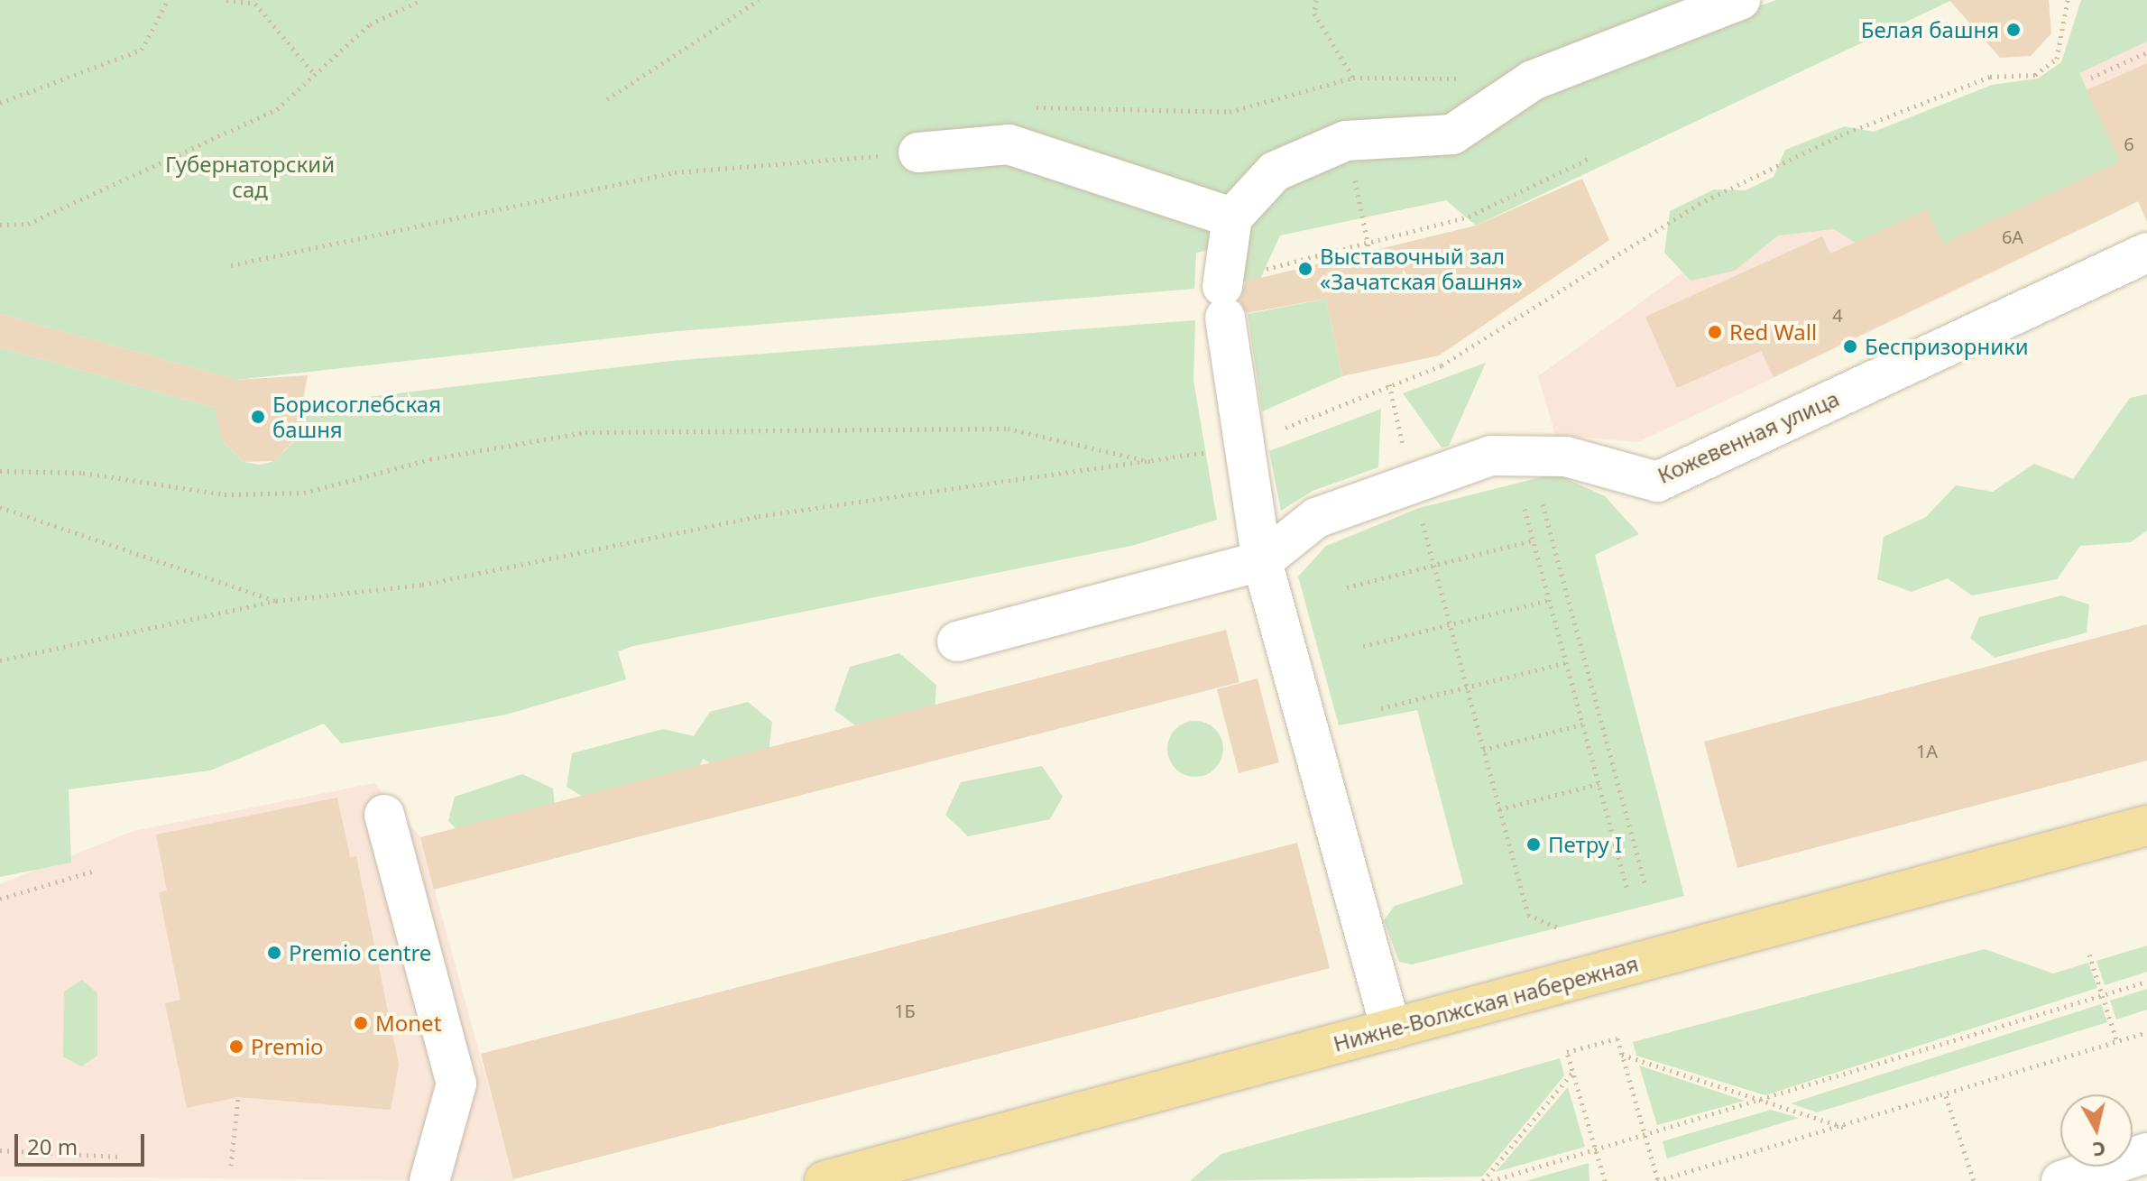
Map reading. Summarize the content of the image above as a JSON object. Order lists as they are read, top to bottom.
{
  "streets": {
    "main road": ["Нижне-Волжская набережная"],
    "street": ["Кожевенная улица"]
  },
  "parks": ["Губернаторский сад"],
  "places": [
    "Белая башня",
    "Выставочный зал «Зачатская башня»",
    "Red Wall",
    "Беспризорники",
    "Борисоглебская башня",
    "Петру I",
    "Premio centre",
    "Monet",
    "Premio"
  ],
  "house_numbers": [
    "6",
    "6А",
    "4",
    "1А",
    "1Б"
  ],
  "scale_bar": "20 m",
  "north": "bottom"
}
